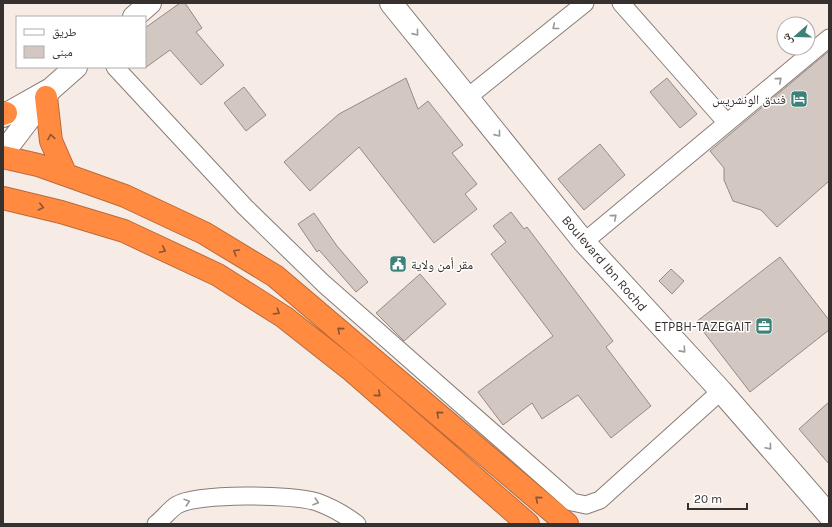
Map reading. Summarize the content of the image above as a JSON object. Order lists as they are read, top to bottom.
{
  "streets": {
    "street": ["Boulevard Ibn Rochd"]
  },
  "one_way": ["Boulevard Ibn Rochd"],
  "places": {
    "hotel": ["فندق الونشريس"],
    "public building": ["مقر أمن ولاية"],
    "office": ["ETPBH-TAZEGAIT"]
  },
  "legend": ["طريق", "مبنى"],
  "scale_bar": "20 m",
  "north": "left"
}
